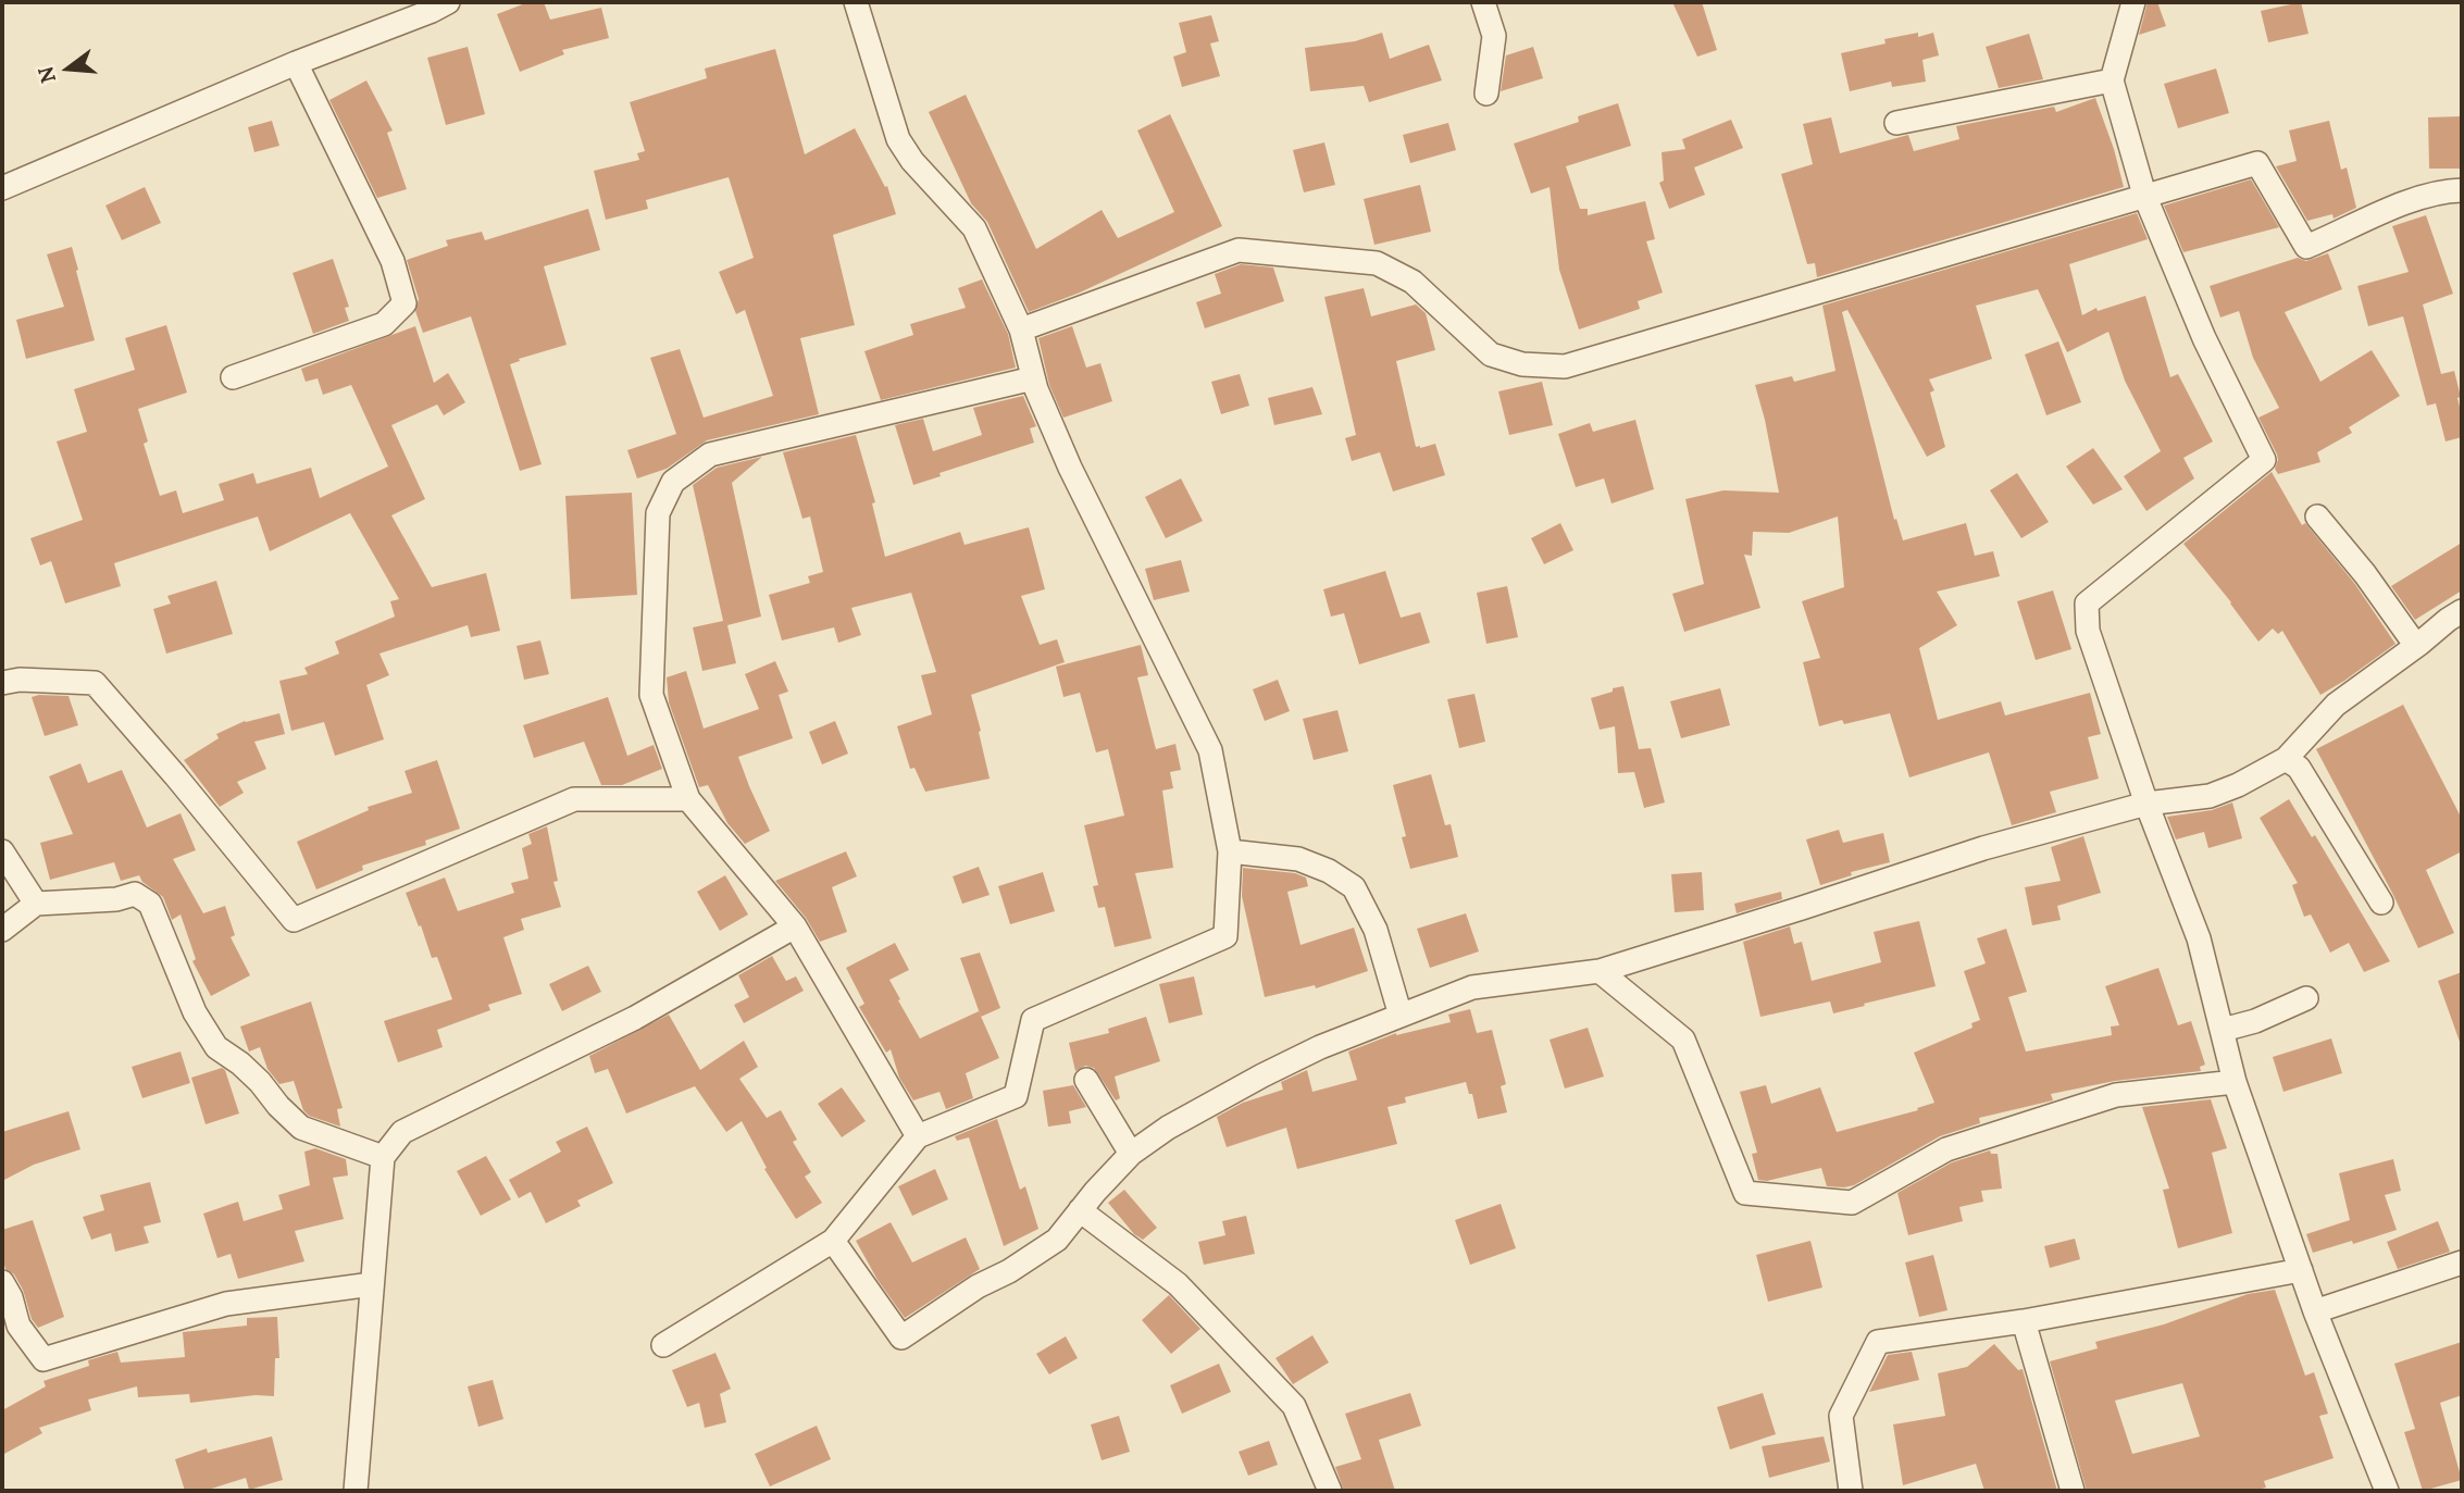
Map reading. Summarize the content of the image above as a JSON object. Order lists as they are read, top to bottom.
{
  "north": "left"
}
